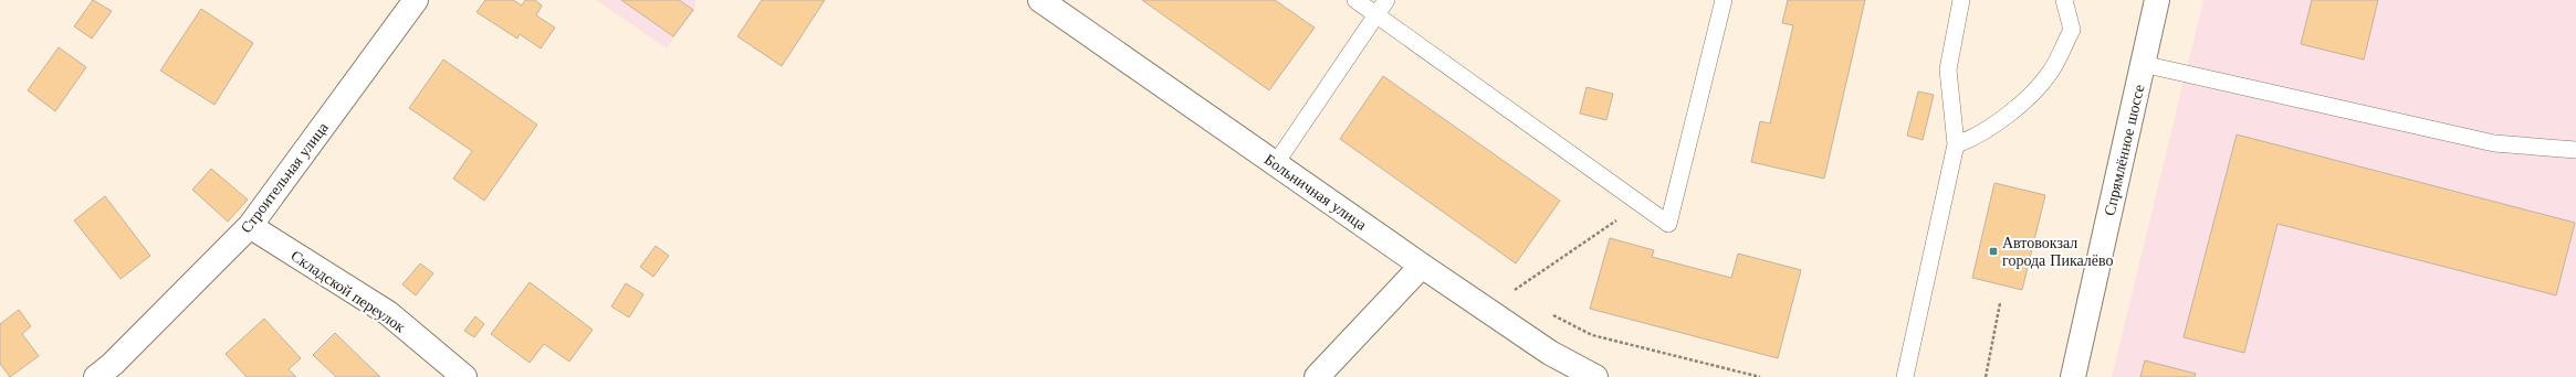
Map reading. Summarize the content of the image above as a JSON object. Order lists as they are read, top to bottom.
{
  "streets": {
    "street": [
      "Спрямлённое шоссе",
      "Строительная улица",
      "Больничная улица",
      "Складской переулок"
    ]
  },
  "crossings": [
    ["Строительная улица", "Складской переулок"]
  ],
  "places": {
    "transit": ["Автовокзал города Пикалёво"]
  }
}
